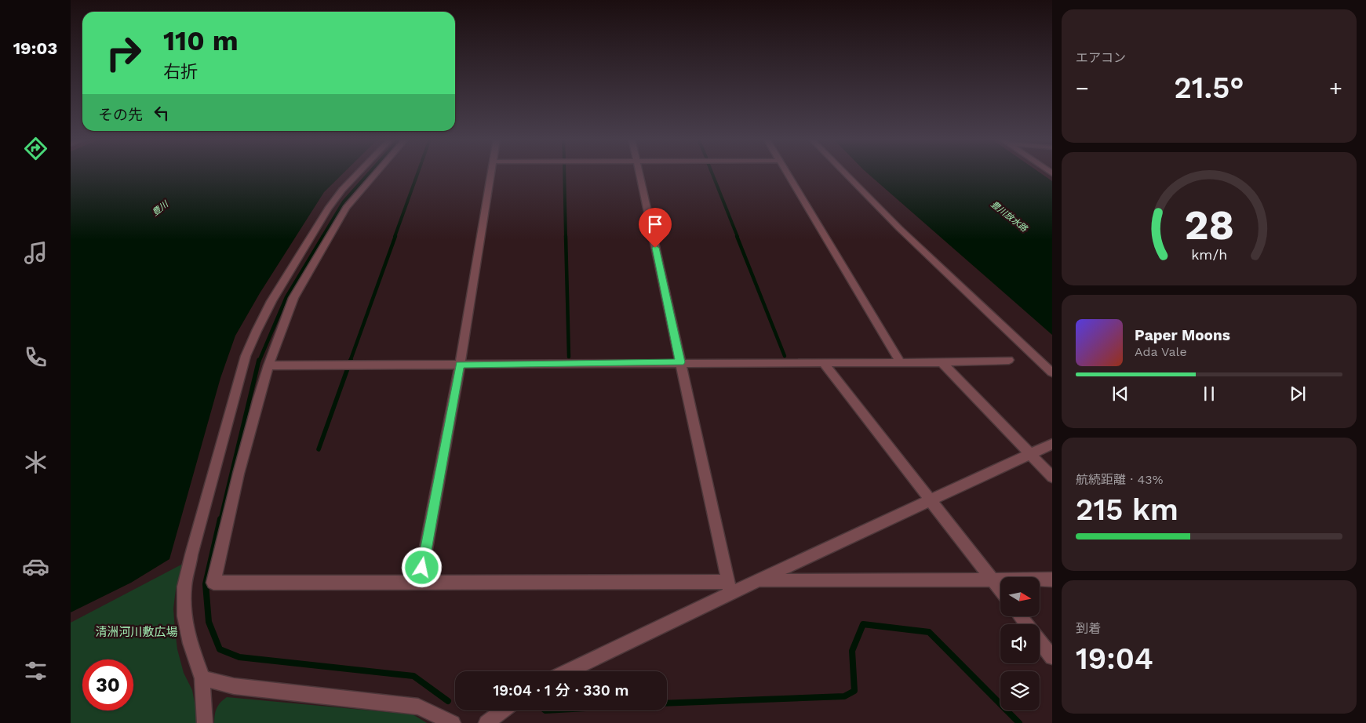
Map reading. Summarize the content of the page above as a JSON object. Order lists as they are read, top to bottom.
{
  "water": ["豊川", "豊川放水路"],
  "parks": ["清洲河川敷広場"],
  "north": "right",
  "page": {
    "tabs": "19:03",
    "tile": [
      "エアコン",
      ["航続距離 · 43%", "215 km"],
      ["到着", "19:04"]
    ],
    "turn": ["110 m", "右折"],
    "heat": ["−", "21.5°", "+"],
    "then": "その先",
    "song": ["Paper Moons", "Ada Vale"],
    "limit": "30",
    "trip": "19:04 · 1 分 · 330 m",
    "gauge": ["28", "km/h"]
  }
}
